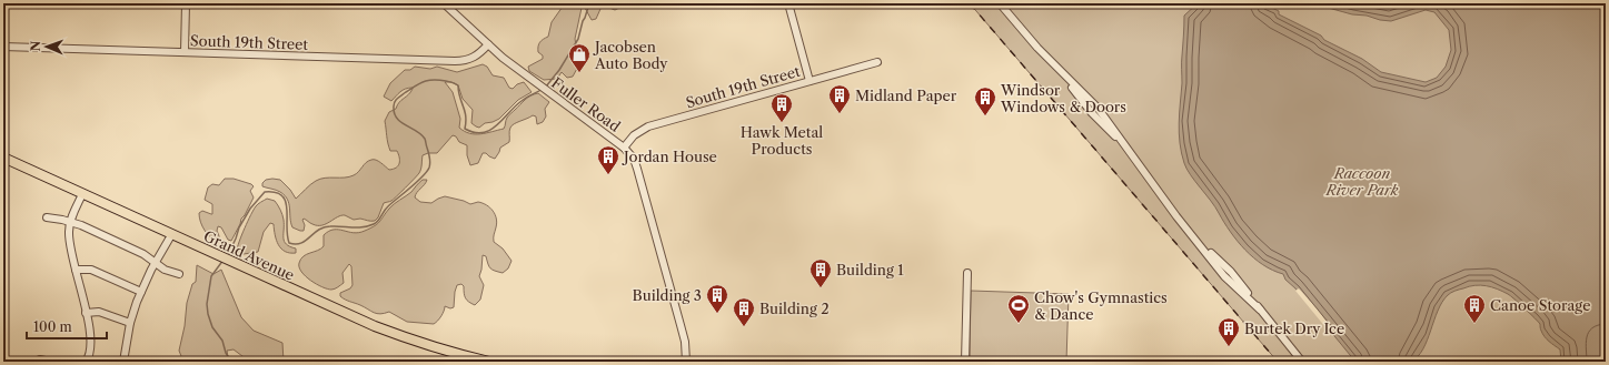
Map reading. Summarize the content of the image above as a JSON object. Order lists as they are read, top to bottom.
{
  "streets": {
    "main road": ["Grand Avenue"],
    "street": ["South 19th Street", "Fuller Road"]
  },
  "crossings": [
    ["South 19th Street", "Fuller Road"]
  ],
  "parks": ["Raccoon River Park"],
  "places": {
    "shop": ["Jacobsen Auto Body"],
    "building": [
      "Midland Paper",
      "Windsor Windows & Doors",
      "Hawk Metal Products",
      "Jordan House",
      "Building 1",
      "Building 3",
      "Canoe Storage",
      "Building 2",
      "Burtek Dry Ice"
    ],
    "sports": ["Chow's Gymnastics & Dance"]
  },
  "scale_bar": "100 m",
  "north": "left"
}
